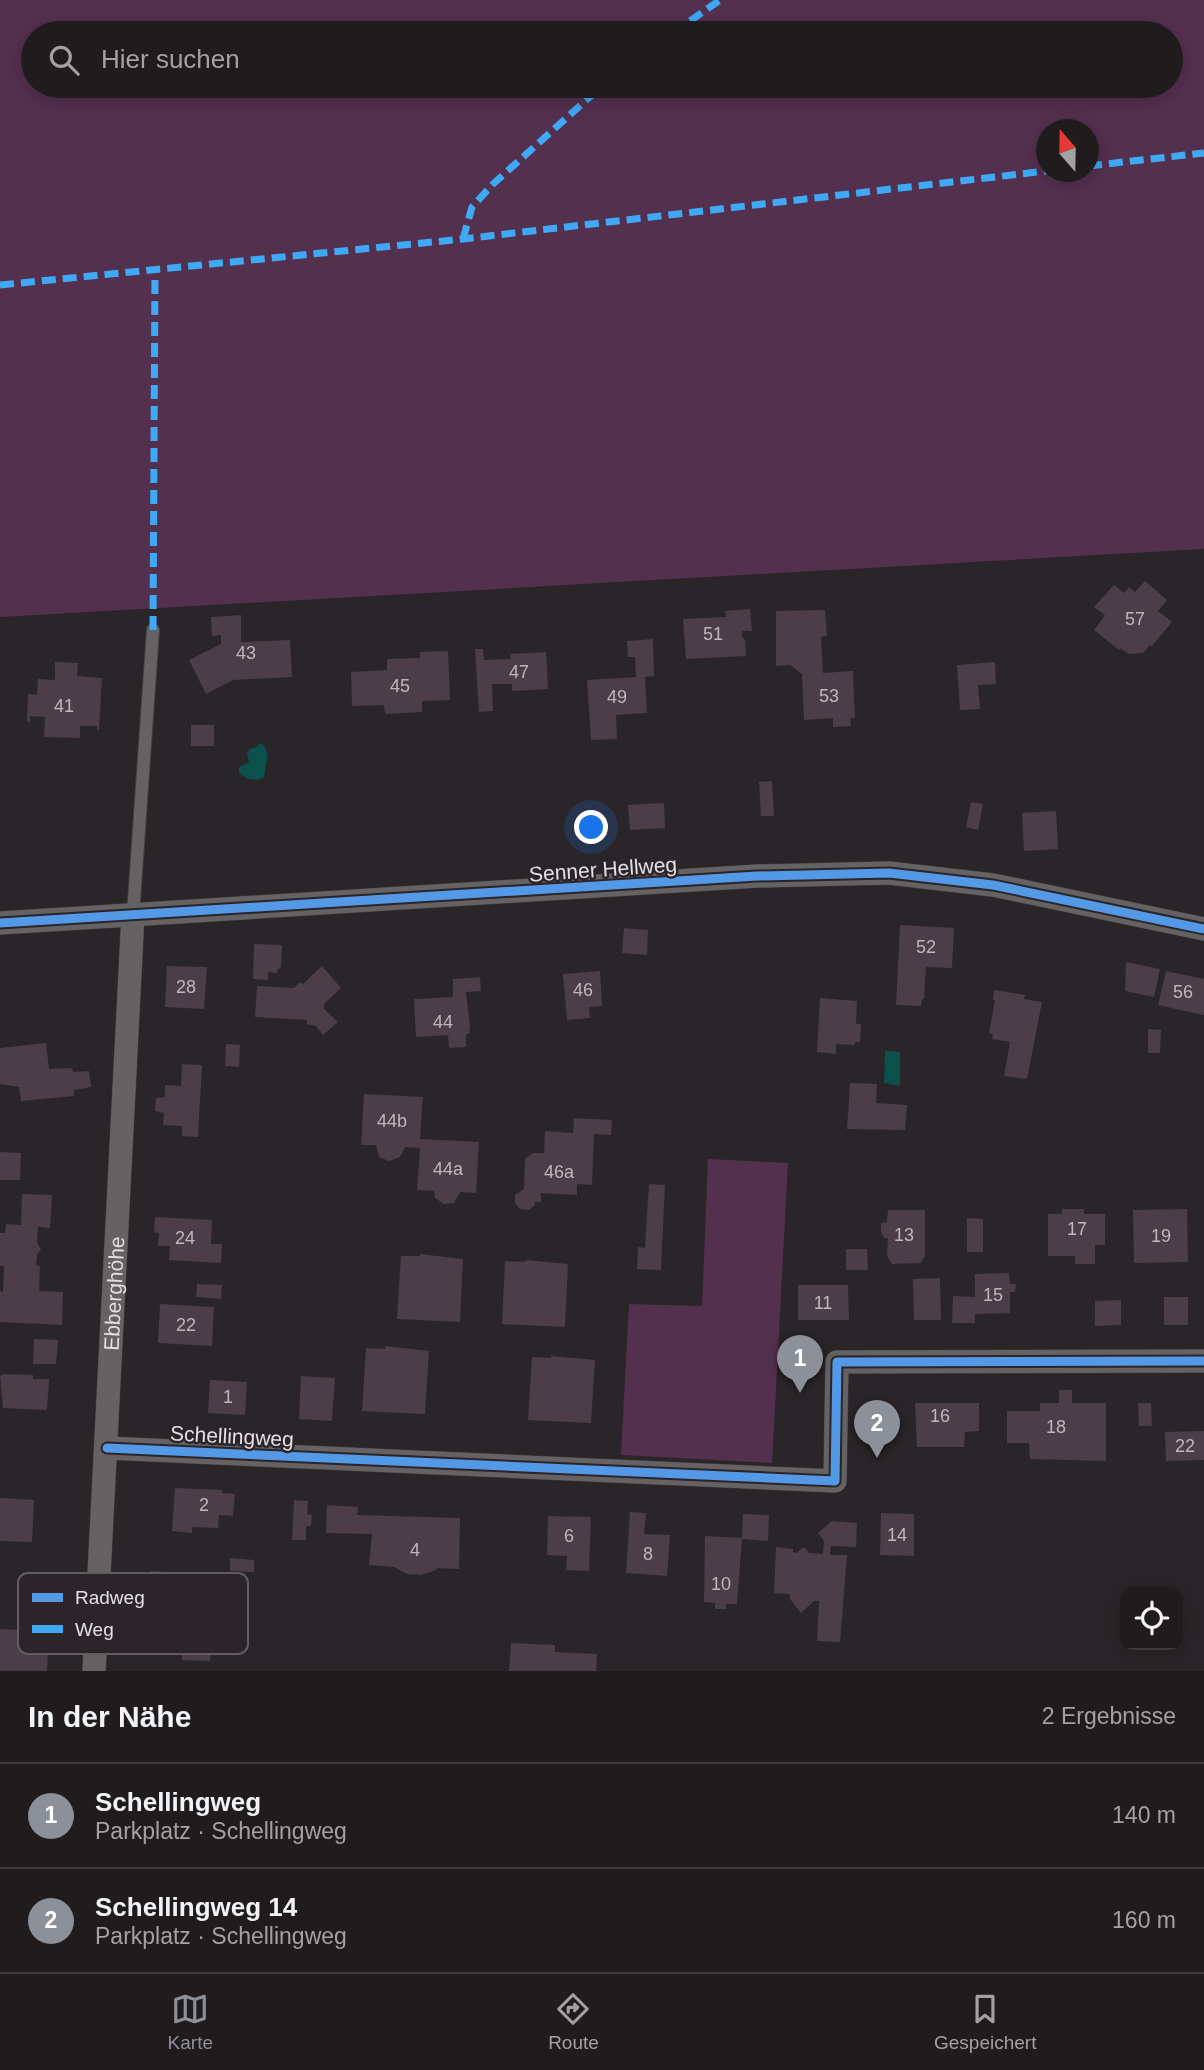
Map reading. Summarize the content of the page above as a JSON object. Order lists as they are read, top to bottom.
{
  "streets": {
    "street": ["Senner Hellweg", "Ebberghöhe", "Schellingweg"]
  },
  "crossings": [
    ["Senner Hellweg", "Ebberghöhe"],
    ["Ebberghöhe", "Schellingweg"]
  ],
  "house_numbers": [
    "57",
    "51",
    "43",
    "47",
    "45",
    "53",
    "49",
    "41",
    "52",
    "28",
    "46",
    "56",
    "44",
    "44b",
    "44a",
    "46a",
    "17",
    "13",
    "19",
    "24",
    "15",
    "11",
    "22",
    "1",
    "16",
    "18",
    "22",
    "2",
    "14",
    "6",
    "4",
    "8",
    "10"
  ],
  "legend": ["Radweg", "Weg"],
  "north": "top",
  "page": {
    "search": "Hier suchen",
    "pins": ["1", "2"],
    "heading": ["In der Nähe", "2 Ergebnisse"],
    "list": [
      {
        "mark": "1",
        "name": "Schellingweg",
        "note": "Parkplatz · Schellingweg",
        "value": "140 m"
      },
      {
        "mark": "2",
        "name": "Schellingweg 14",
        "note": "Parkplatz · Schellingweg",
        "value": "160 m"
      }
    ],
    "nav": ["Karte", "Route", "Gespeichert"]
  }
}
